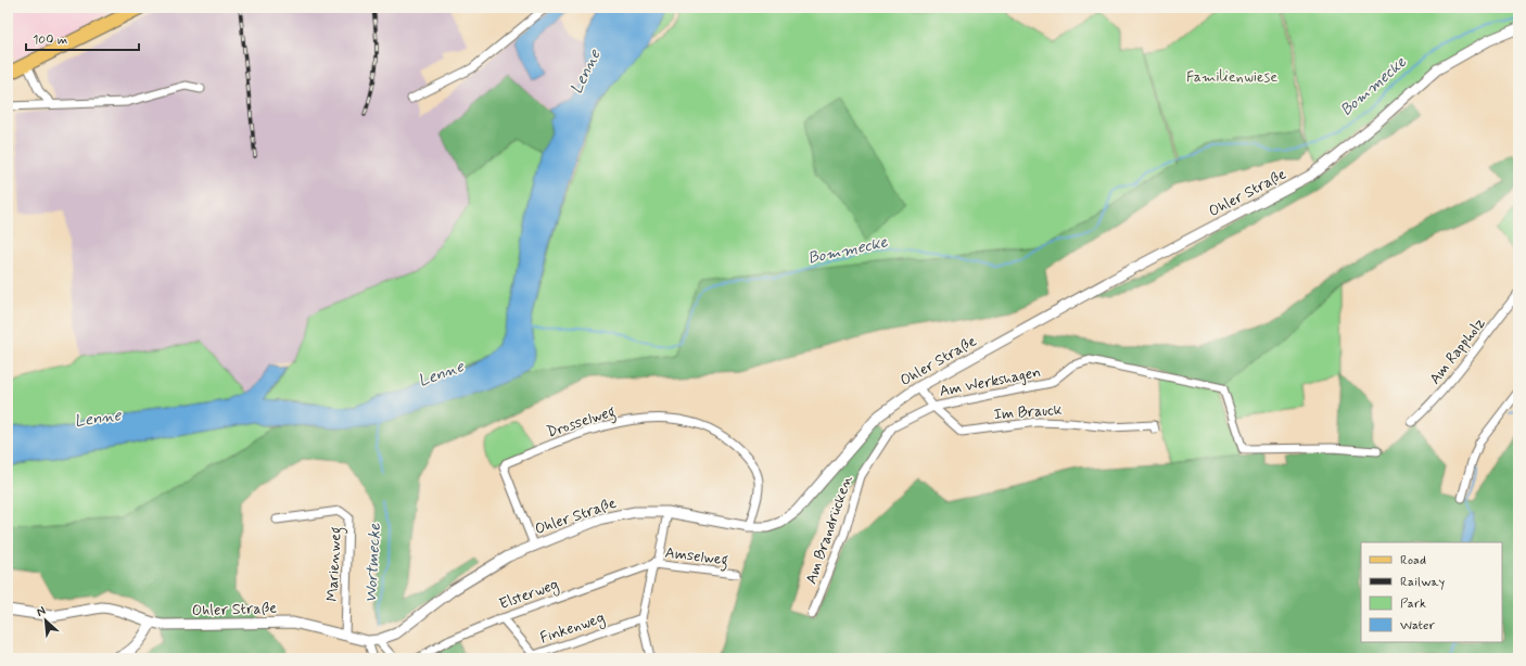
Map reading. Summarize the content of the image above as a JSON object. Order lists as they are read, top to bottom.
{
  "streets": {
    "street": [
      "Ohler Straße",
      "Am Rappholz",
      "Am Werkshagen",
      "Im Brauck",
      "Drosselweg",
      "Am Brandrücken",
      "Amselweg",
      "Marienweg",
      "Elsterweg",
      "Finkenweg"
    ]
  },
  "crossings": [
    ["Ohler Straße", "Im Brauck"],
    ["Ohler Straße", "Drosselweg"],
    ["Ohler Straße", "Amselweg"],
    ["Ohler Straße", "Marienweg"],
    ["Am Werkshagen", "Im Brauck"],
    ["Am Werkshagen", "Am Brandrücken"],
    ["Im Brauck", "Am Brandrücken"],
    ["Amselweg", "Elsterweg"],
    ["Amselweg", "Finkenweg"],
    ["Elsterweg", "Finkenweg"]
  ],
  "water": ["Lenne", "Bommecke", "Wortmecke"],
  "parks": ["Familienwiese"],
  "legend": [
    "Road",
    "Railway",
    "Park",
    "Water"
  ],
  "scale_bar": "100 m",
  "north": "top left"
}
